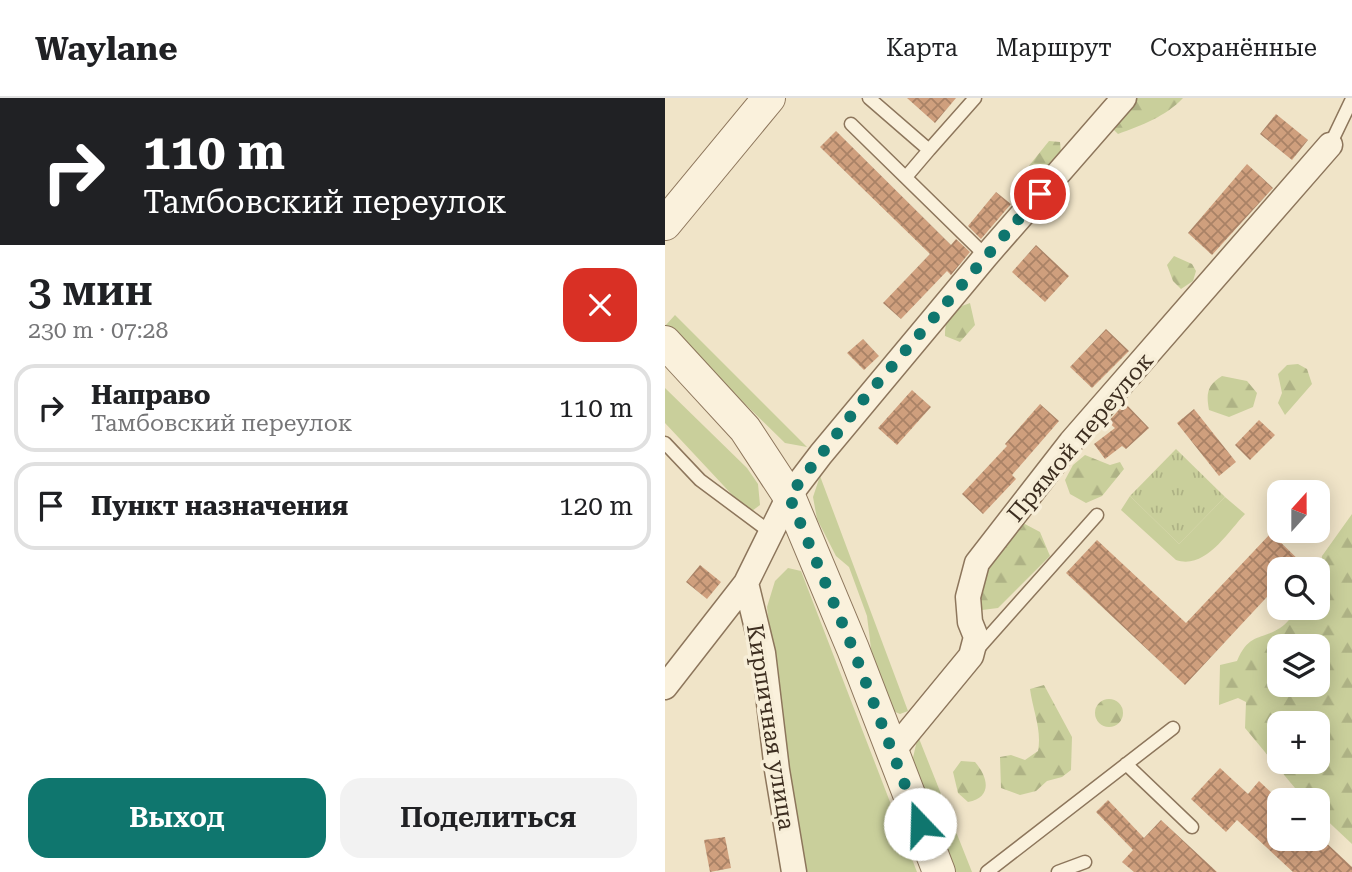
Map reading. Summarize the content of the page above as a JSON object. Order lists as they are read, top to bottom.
{
  "streets": {
    "street": ["Прямой переулок", "Кирпичная улица"]
  },
  "north": "top",
  "page": {
    "header": "Waylane",
    "nav": ["Карта", "Маршрут", "Сохранённые"],
    "turn": ["110 m", "Тамбовский переулок"],
    "heading": ["3 мин", "230 m · 07:28"],
    "list": [
      {
        "name": "Направо",
        "note": "Тамбовский переулок",
        "value": "110 m"
      },
      {
        "name": "Пункт назначения",
        "value": "120 m"
      }
    ],
    "map_buttons": ["+", "−"],
    "buttons": ["Выход", "Поделиться"]
  }
}
